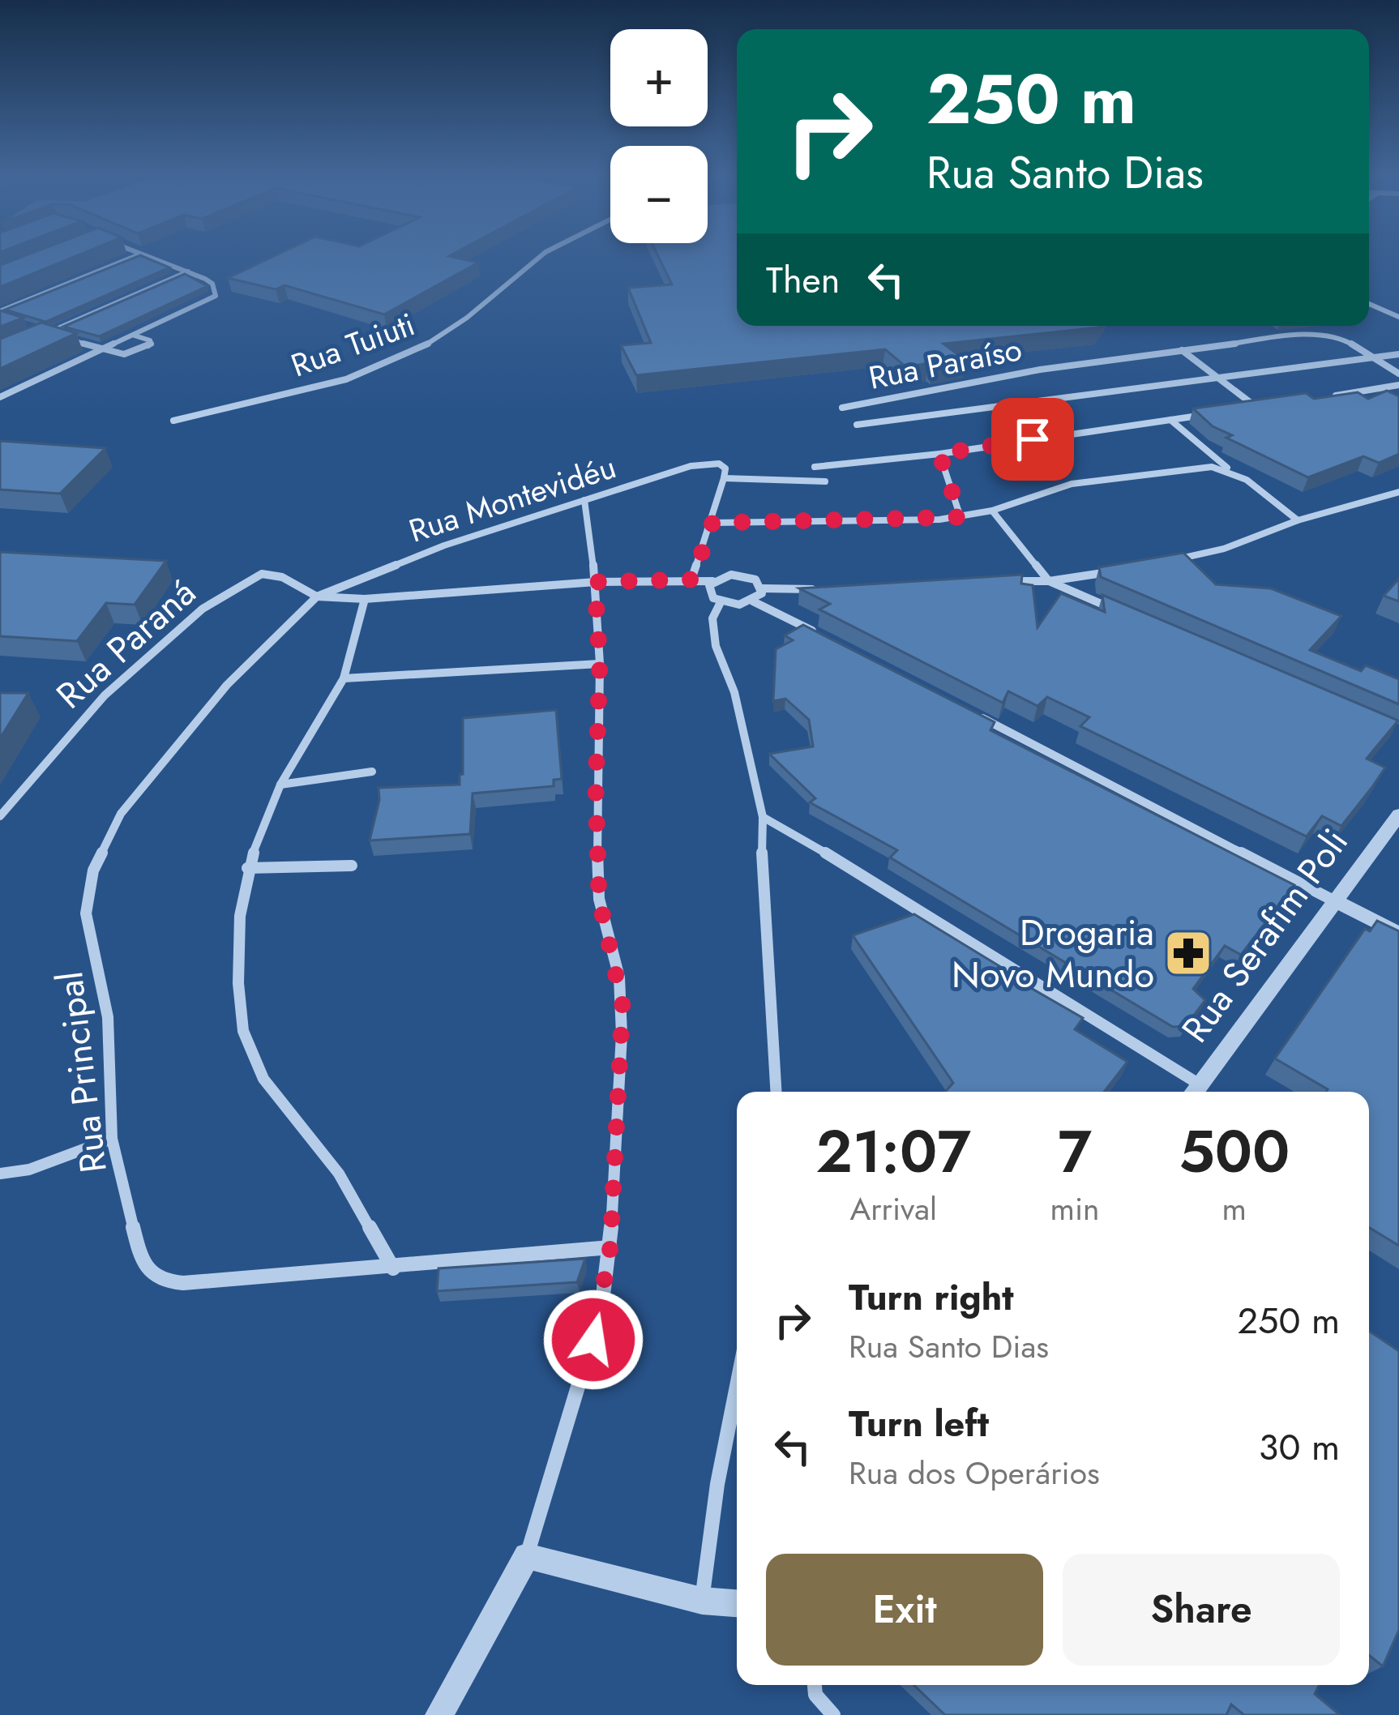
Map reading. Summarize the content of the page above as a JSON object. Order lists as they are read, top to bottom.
{
  "streets": {
    "street": [
      "Rua Tuiuti",
      "Rua Paraíso",
      "Rua Montevidéu",
      "Rua Paraná",
      "Rua Serafim Poli",
      "Rua Principal"
    ]
  },
  "crossings": [
    ["Rua Montevidéu", "Rua Paraná"],
    ["Rua Montevidéu", "Rua Principal"],
    ["Rua Paraná", "Rua Principal"]
  ],
  "places": {
    "pharmacy": ["Drogaria Novo Mundo"]
  },
  "page": {
    "map_buttons": ["+", "−"],
    "turn": ["250 m", "Rua Santo Dias"],
    "then": "Then",
    "eta": [
      "21:07",
      "Arrival",
      "7",
      "min",
      "500",
      "m"
    ],
    "list": [
      {
        "name": "Turn right",
        "note": "Rua Santo Dias",
        "value": "250 m"
      },
      {
        "name": "Turn left",
        "note": "Rua dos Operários",
        "value": "30 m"
      }
    ],
    "buttons": ["Exit", "Share"]
  }
}
